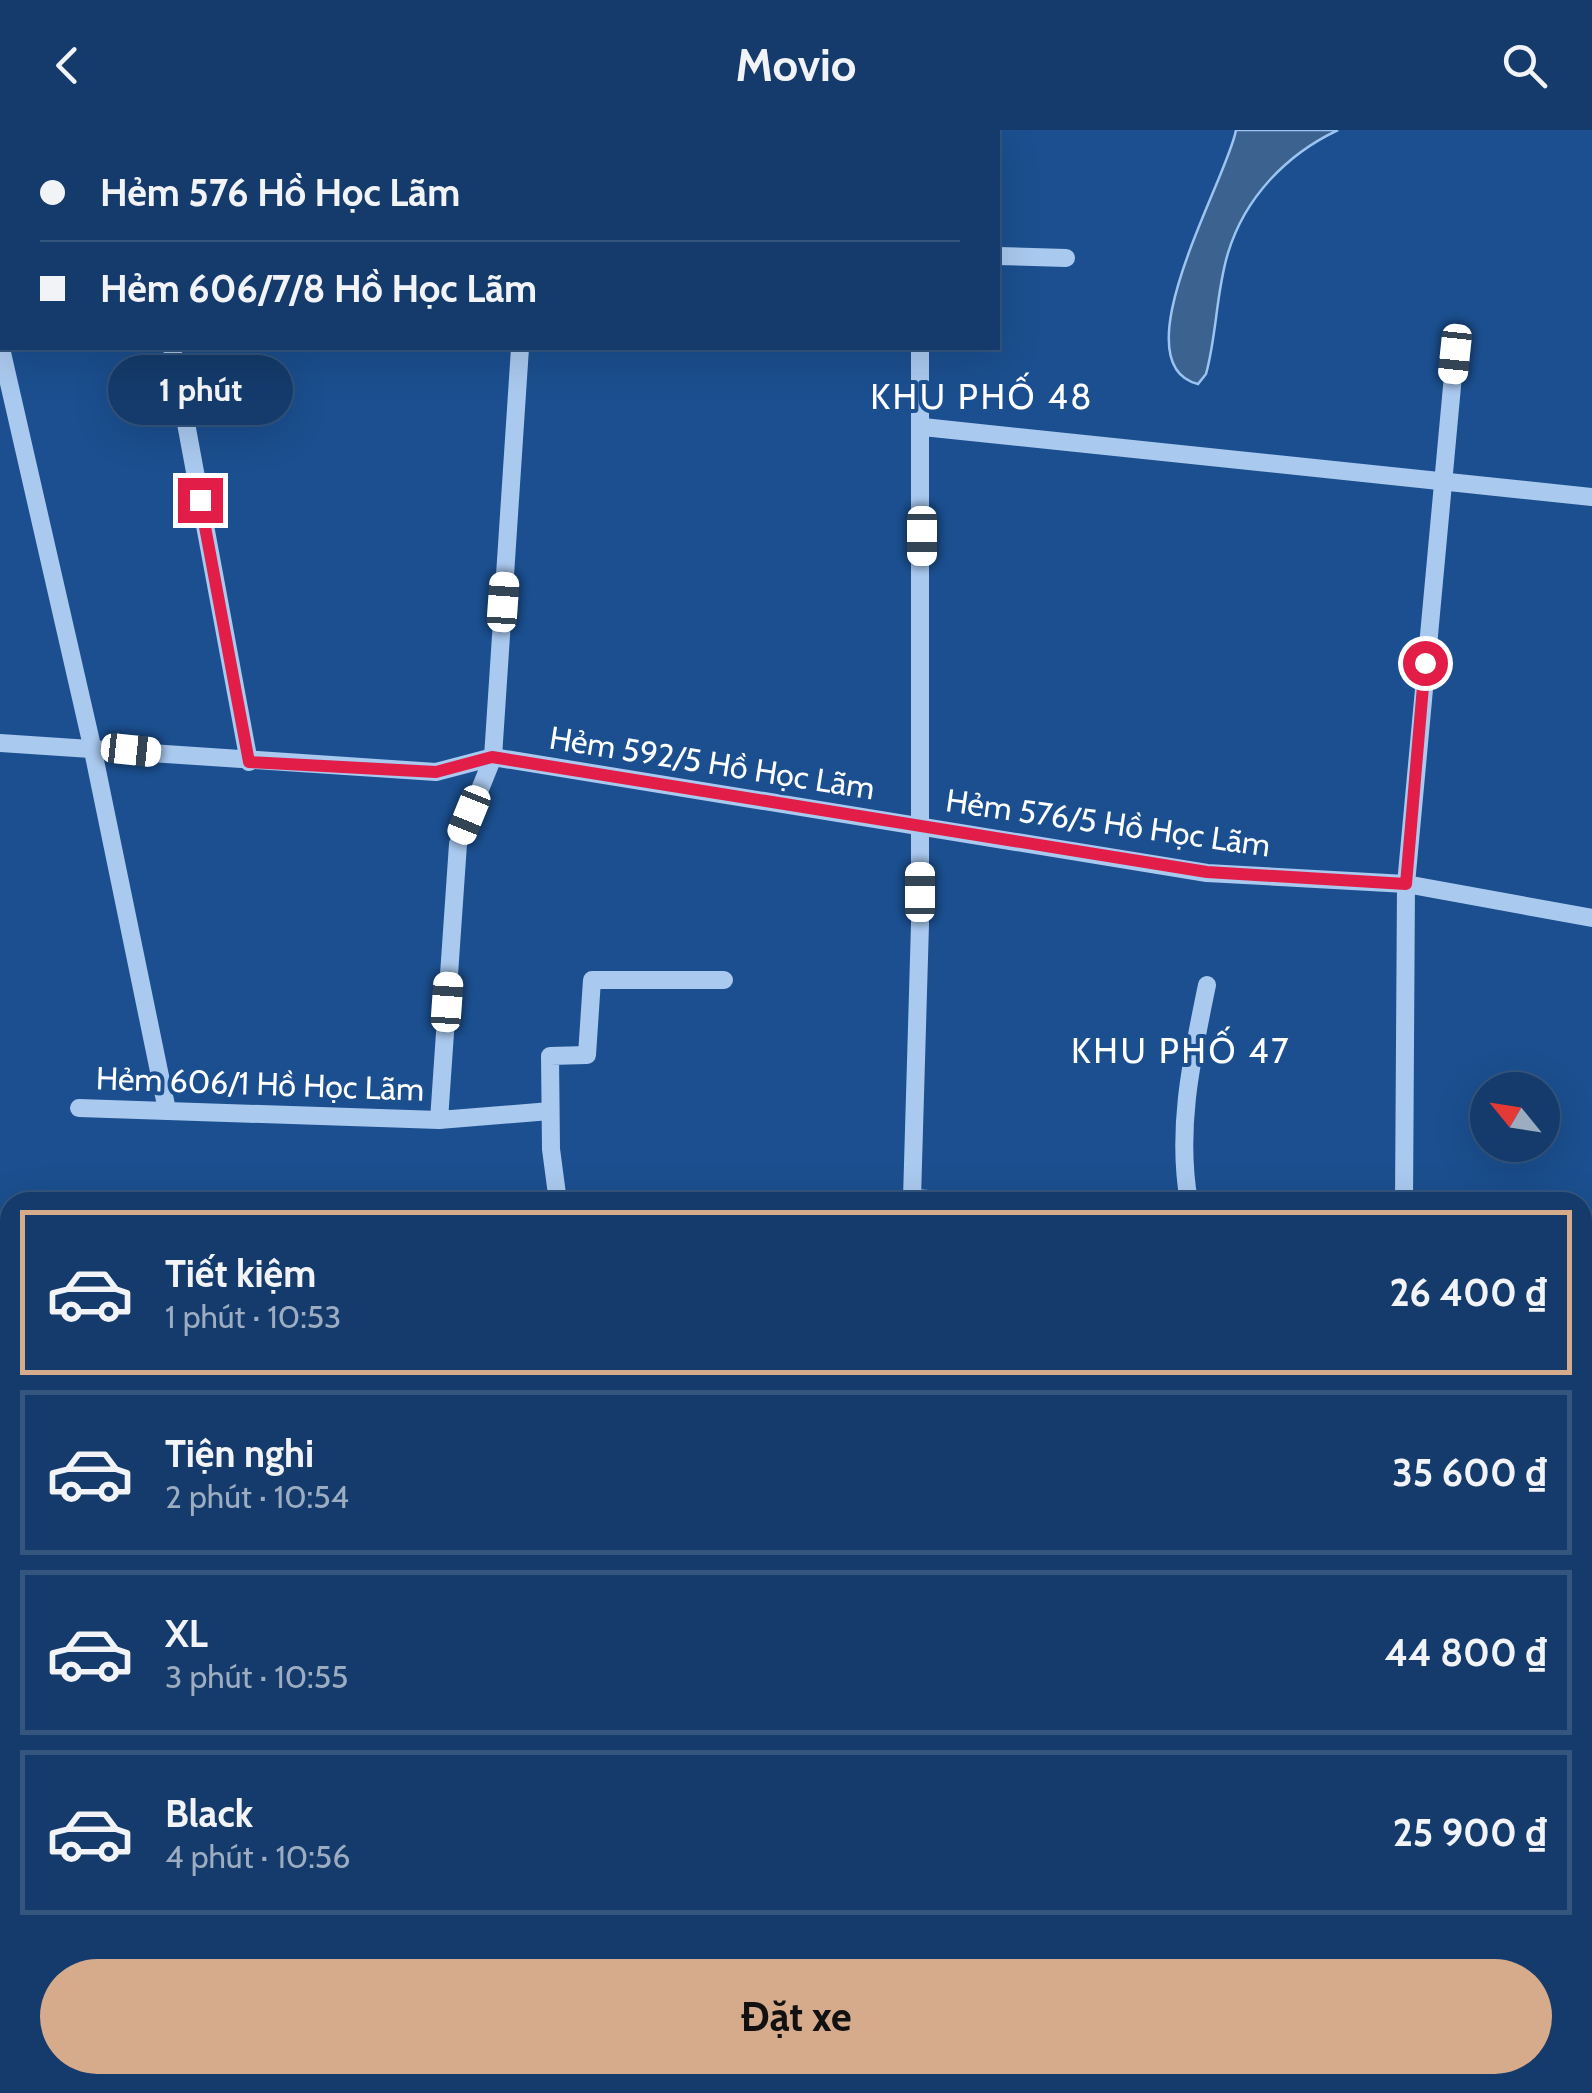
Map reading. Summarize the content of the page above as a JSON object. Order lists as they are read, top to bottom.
{
  "streets": {
    "street": ["Hẻm 592/5 Hồ Học Lãm", "Hẻm 576/5 Hồ Học Lãm", "Hẻm 606/1 Hồ Học Lãm"]
  },
  "crossings": [
    ["Hẻm 592/5 Hồ Học Lãm", "Hẻm 576/5 Hồ Học Lãm"]
  ],
  "districts": ["KHU PHỐ 48", "KHU PHỐ 47"],
  "north": "top left",
  "page": {
    "header": "Movio",
    "banner": ["Hẻm 576 Hồ Học Lãm", "Hẻm 606/7/8 Hồ Học Lãm"],
    "bubble": "1 phút",
    "list": [
      {
        "name": "Tiết kiệm",
        "note": "1 phút · 10:53",
        "value": "26 400 ₫"
      },
      {
        "name": "Tiện nghi",
        "note": "2 phút · 10:54",
        "value": "35 600 ₫"
      },
      {
        "name": "XL",
        "note": "3 phút · 10:55",
        "value": "44 800 ₫"
      },
      {
        "name": "Black",
        "note": "4 phút · 10:56",
        "value": "25 900 ₫"
      }
    ],
    "buttons": "Đặt xe"
  }
}
